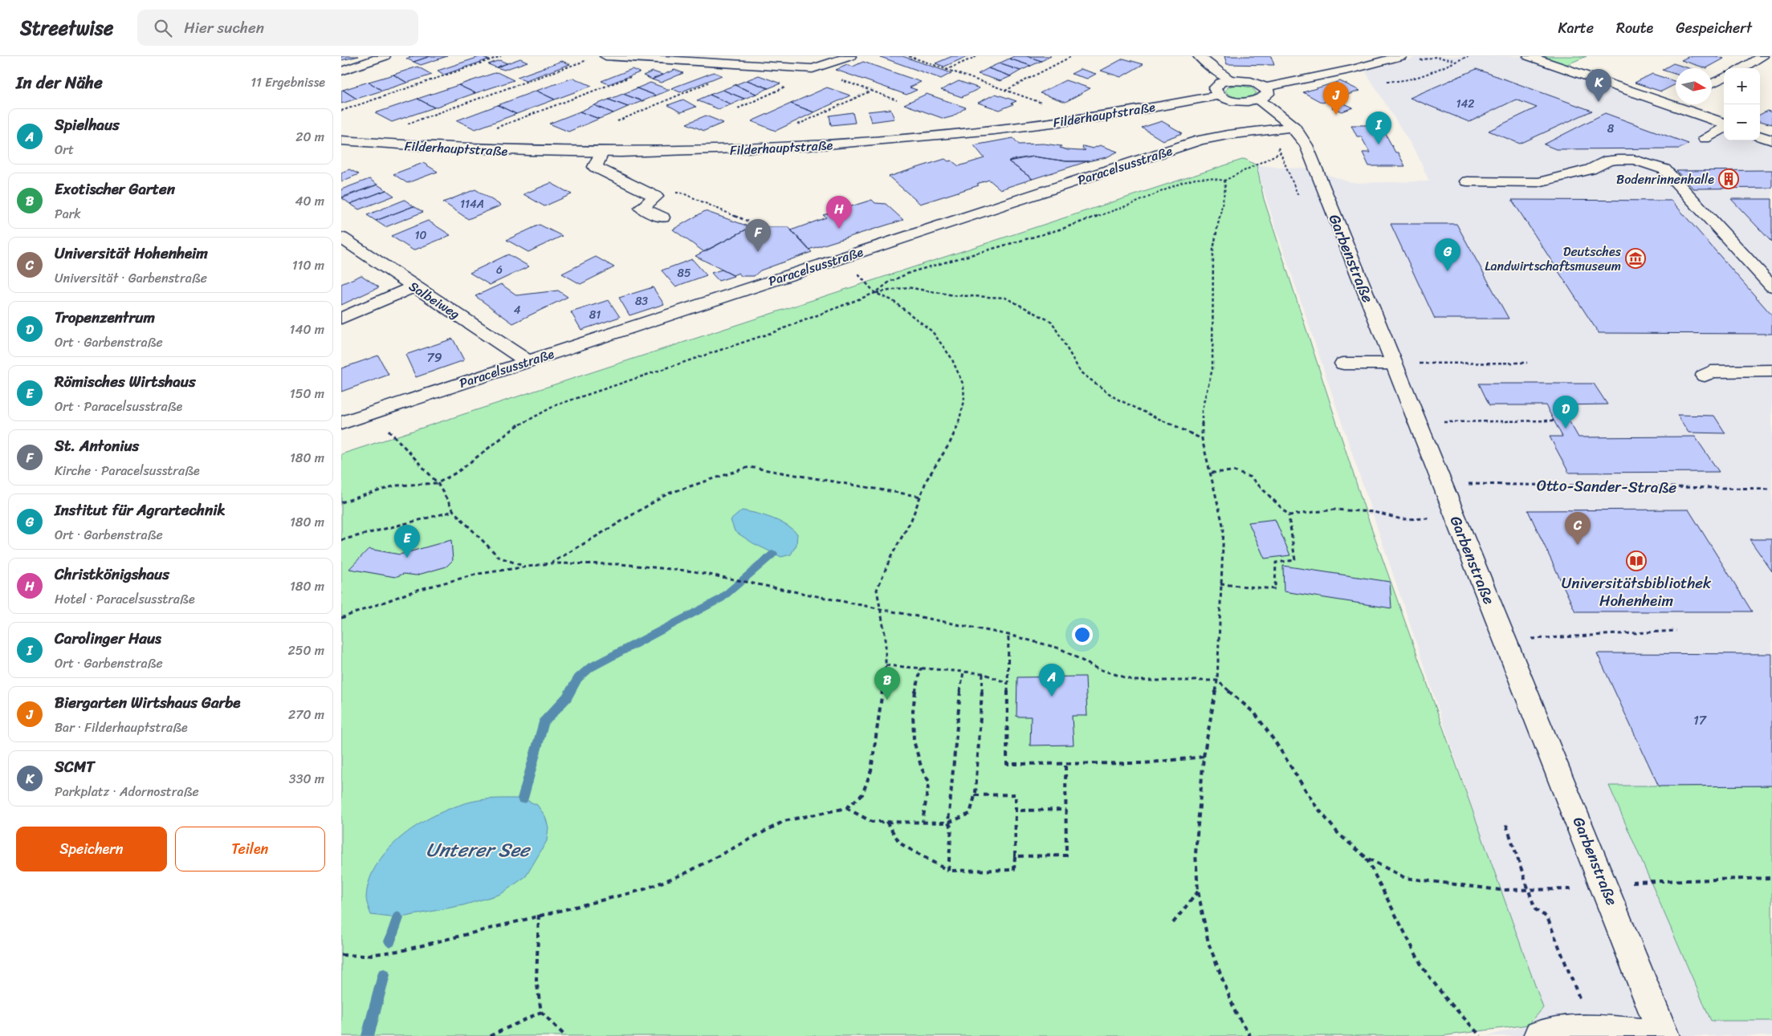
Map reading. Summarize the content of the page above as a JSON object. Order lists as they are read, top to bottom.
{
  "streets": {
    "street": [
      "Filderhauptstraße",
      "Paracelsusstraße",
      "Garbenstraße",
      "Salbeiweg"
    ],
    "path": ["Otto-Sander-Straße"]
  },
  "crossings": [
    ["Paracelsusstraße", "Garbenstraße"],
    ["Paracelsusstraße", "Salbeiweg"],
    ["Garbenstraße", "Otto-Sander-Straße"]
  ],
  "water": ["Unterer See"],
  "places": {
    "building": ["Bodenrinnenhalle"],
    "museum": ["Deutsches Landwirtschaftsmuseum"],
    "library": ["Universitätsbibliothek Hohenheim"]
  },
  "house_numbers": [
    "142",
    "8",
    "114A",
    "10",
    "6",
    "85",
    "83",
    "4",
    "81",
    "79",
    "17"
  ],
  "north": "right",
  "page": {
    "header": "Streetwise",
    "search": "Hier suchen",
    "nav": ["Karte", "Route", "Gespeichert"],
    "heading": ["In der Nähe", "11 Ergebnisse"],
    "map_buttons": ["+", "−"],
    "pins": [
      "K",
      "J",
      "I",
      "H",
      "F",
      "G",
      "D",
      "C",
      "E",
      "A",
      "B"
    ],
    "list": [
      {
        "mark": "A",
        "name": "Spielhaus",
        "note": "Ort",
        "value": "20 m"
      },
      {
        "mark": "B",
        "name": "Exotischer Garten",
        "note": "Park",
        "value": "40 m"
      },
      {
        "mark": "C",
        "name": "Universität Hohenheim",
        "note": "Universität · Garbenstraße",
        "value": "110 m"
      },
      {
        "mark": "D",
        "name": "Tropenzentrum",
        "note": "Ort · Garbenstraße",
        "value": "140 m"
      },
      {
        "mark": "E",
        "name": "Römisches Wirtshaus",
        "note": "Ort · Paracelsusstraße",
        "value": "150 m"
      },
      {
        "mark": "F",
        "name": "St. Antonius",
        "note": "Kirche · Paracelsusstraße",
        "value": "180 m"
      },
      {
        "mark": "G",
        "name": "Institut für Agrartechnik",
        "note": "Ort · Garbenstraße",
        "value": "180 m"
      },
      {
        "mark": "H",
        "name": "Christkönigshaus",
        "note": "Hotel · Paracelsusstraße",
        "value": "180 m"
      },
      {
        "mark": "I",
        "name": "Carolinger Haus",
        "note": "Ort · Garbenstraße",
        "value": "250 m"
      },
      {
        "mark": "J",
        "name": "Biergarten Wirtshaus Garbe",
        "note": "Bar · Filderhauptstraße",
        "value": "270 m"
      },
      {
        "mark": "K",
        "name": "SCMT",
        "note": "Parkplatz · Adornostraße",
        "value": "330 m"
      }
    ],
    "buttons": ["Speichern", "Teilen"]
  }
}
